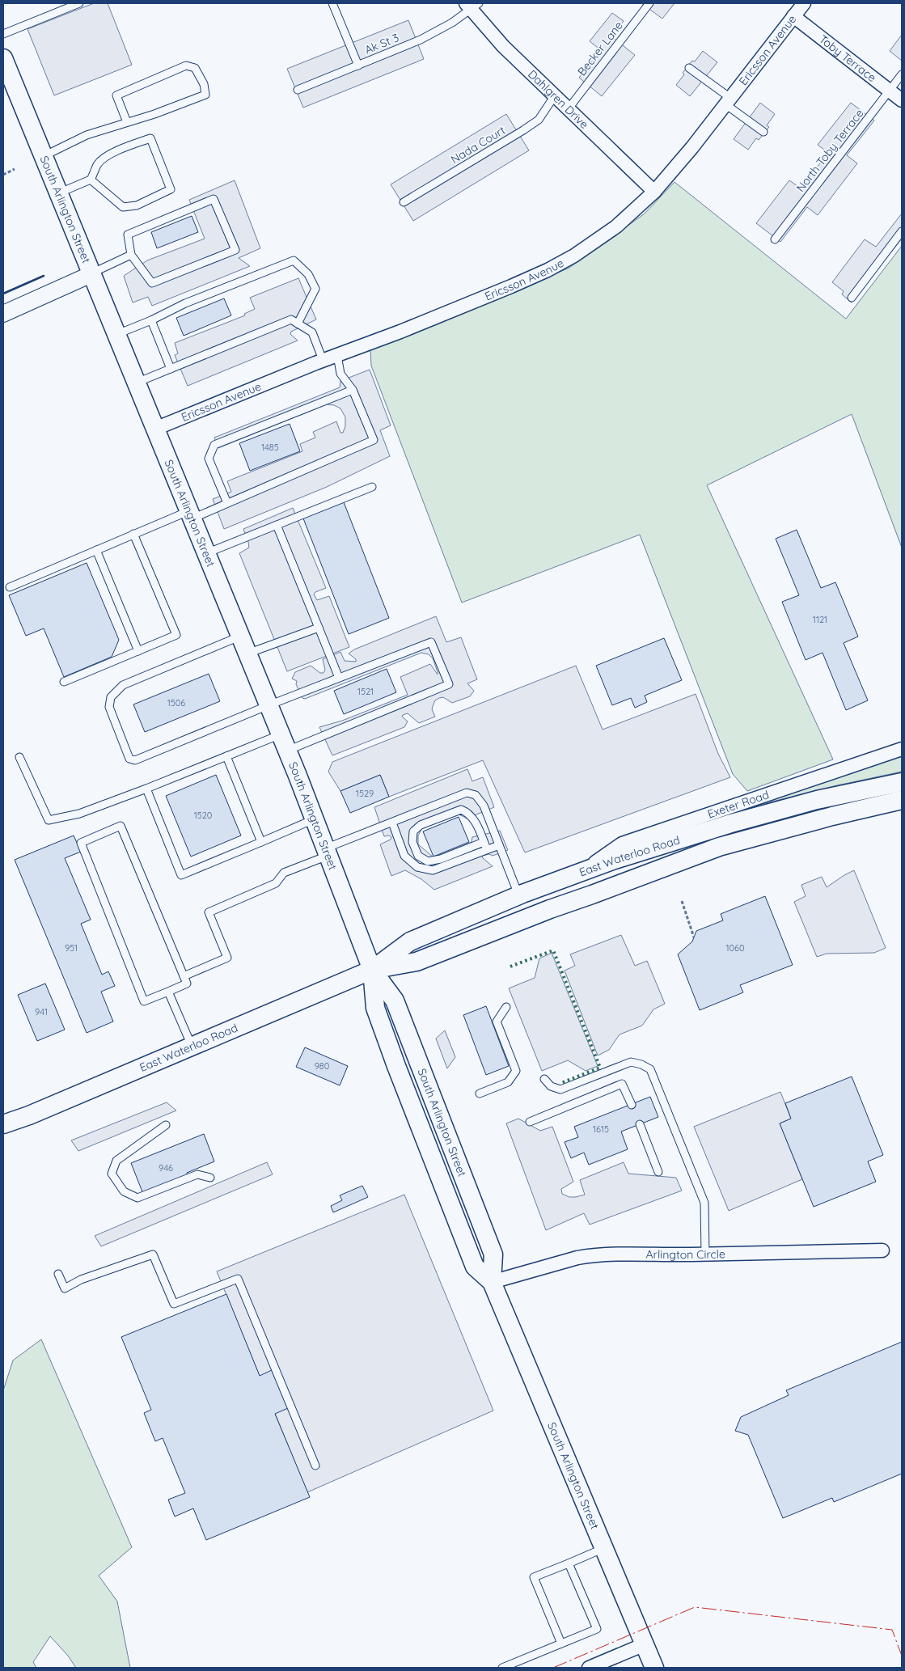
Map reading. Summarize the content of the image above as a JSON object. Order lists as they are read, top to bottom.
{
  "streets": {
    "main road": ["South Arlington Street", "East Waterloo Road"],
    "street": [
      "Ericsson Avenue",
      "Toby Terrace",
      "Dahlgren Drive",
      "Exeter Road",
      "Arlington Circle"
    ],
    "lane": [
      "Ak St 3",
      "Becker Lane",
      "Nada Court",
      "North Toby Terrace"
    ]
  },
  "crossings": [
    ["Ak St 3", "Dahlgren Drive"],
    ["Becker Lane", "Dahlgren Drive"],
    ["Ericsson Avenue", "Toby Terrace"],
    ["Ericsson Avenue", "Dahlgren Drive"],
    ["Ericsson Avenue", "South Arlington Street"],
    ["Toby Terrace", "North Toby Terrace"],
    ["Dahlgren Drive", "Nada Court"],
    ["South Arlington Street", "East Waterloo Road"],
    ["South Arlington Street", "Arlington Circle"],
    ["Exeter Road", "East Waterloo Road"]
  ],
  "house_numbers": [
    "1485",
    "1121",
    "1521",
    "1506",
    "1529",
    "1520",
    "951",
    "1060",
    "941",
    "980",
    "1615",
    "946"
  ]
}
